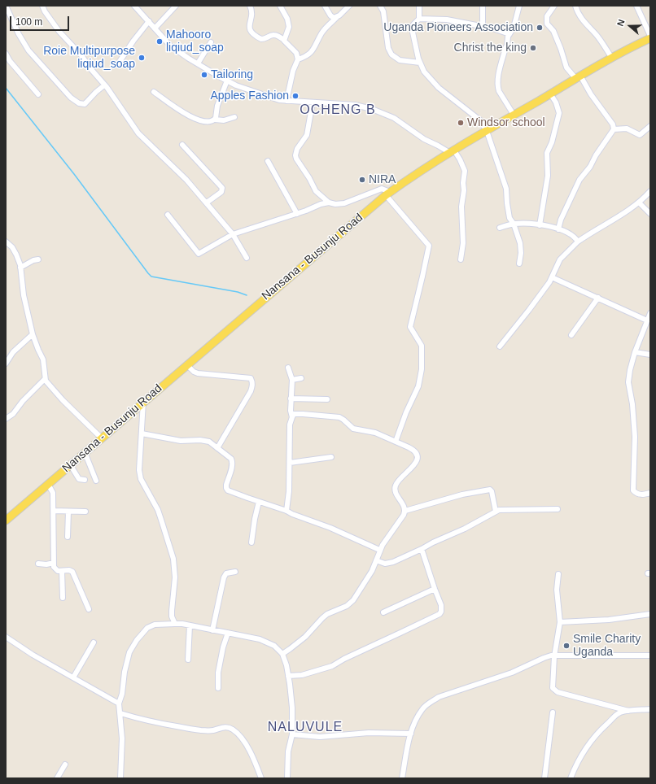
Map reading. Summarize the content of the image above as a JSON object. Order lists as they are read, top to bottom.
{
  "streets": {
    "main road": ["Nansana - Busunju Road"]
  },
  "districts": ["OCHENG B", "NALUVULE"],
  "places": [
    "Uganda Pioneers Association",
    "Mahooro liqiud_soap",
    "Christ the king",
    "Roie Multipurpose liqiud_soap",
    "Tailoring",
    "Apples Fashion",
    "Windsor school",
    "NIRA",
    "Smile Charity Uganda"
  ],
  "scale_bar": "100 m",
  "north": "left"
}
